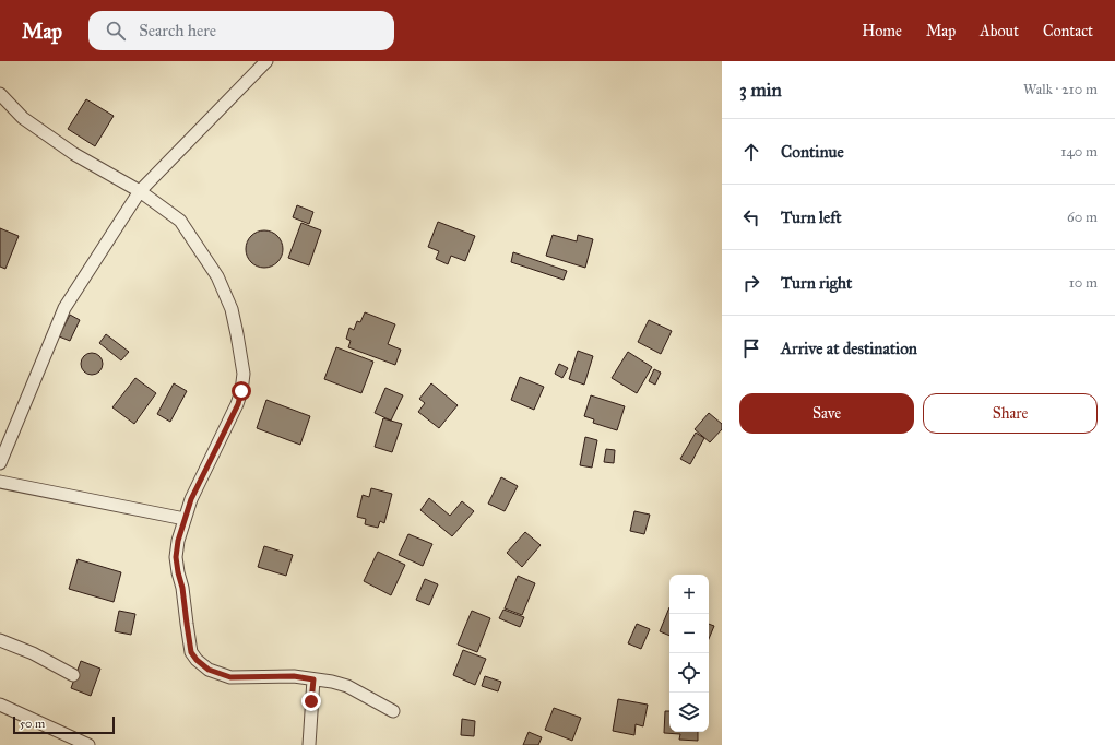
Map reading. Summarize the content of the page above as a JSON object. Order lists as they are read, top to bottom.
{
  "scale_bar": "50 m",
  "page": {
    "header": "Map",
    "search": "Search here",
    "nav": [
      "Home",
      "Map",
      "About",
      "Contact"
    ],
    "heading": ["3 min", "Walk · 210 m"],
    "list": [
      ["Continue", "140 m"],
      ["Turn left", "60 m"],
      ["Turn right", "10 m"],
      "Arrive at destination"
    ],
    "buttons": ["Save", "Share"],
    "map_buttons": ["+", "−"],
    "scale": "50 m"
  }
}
